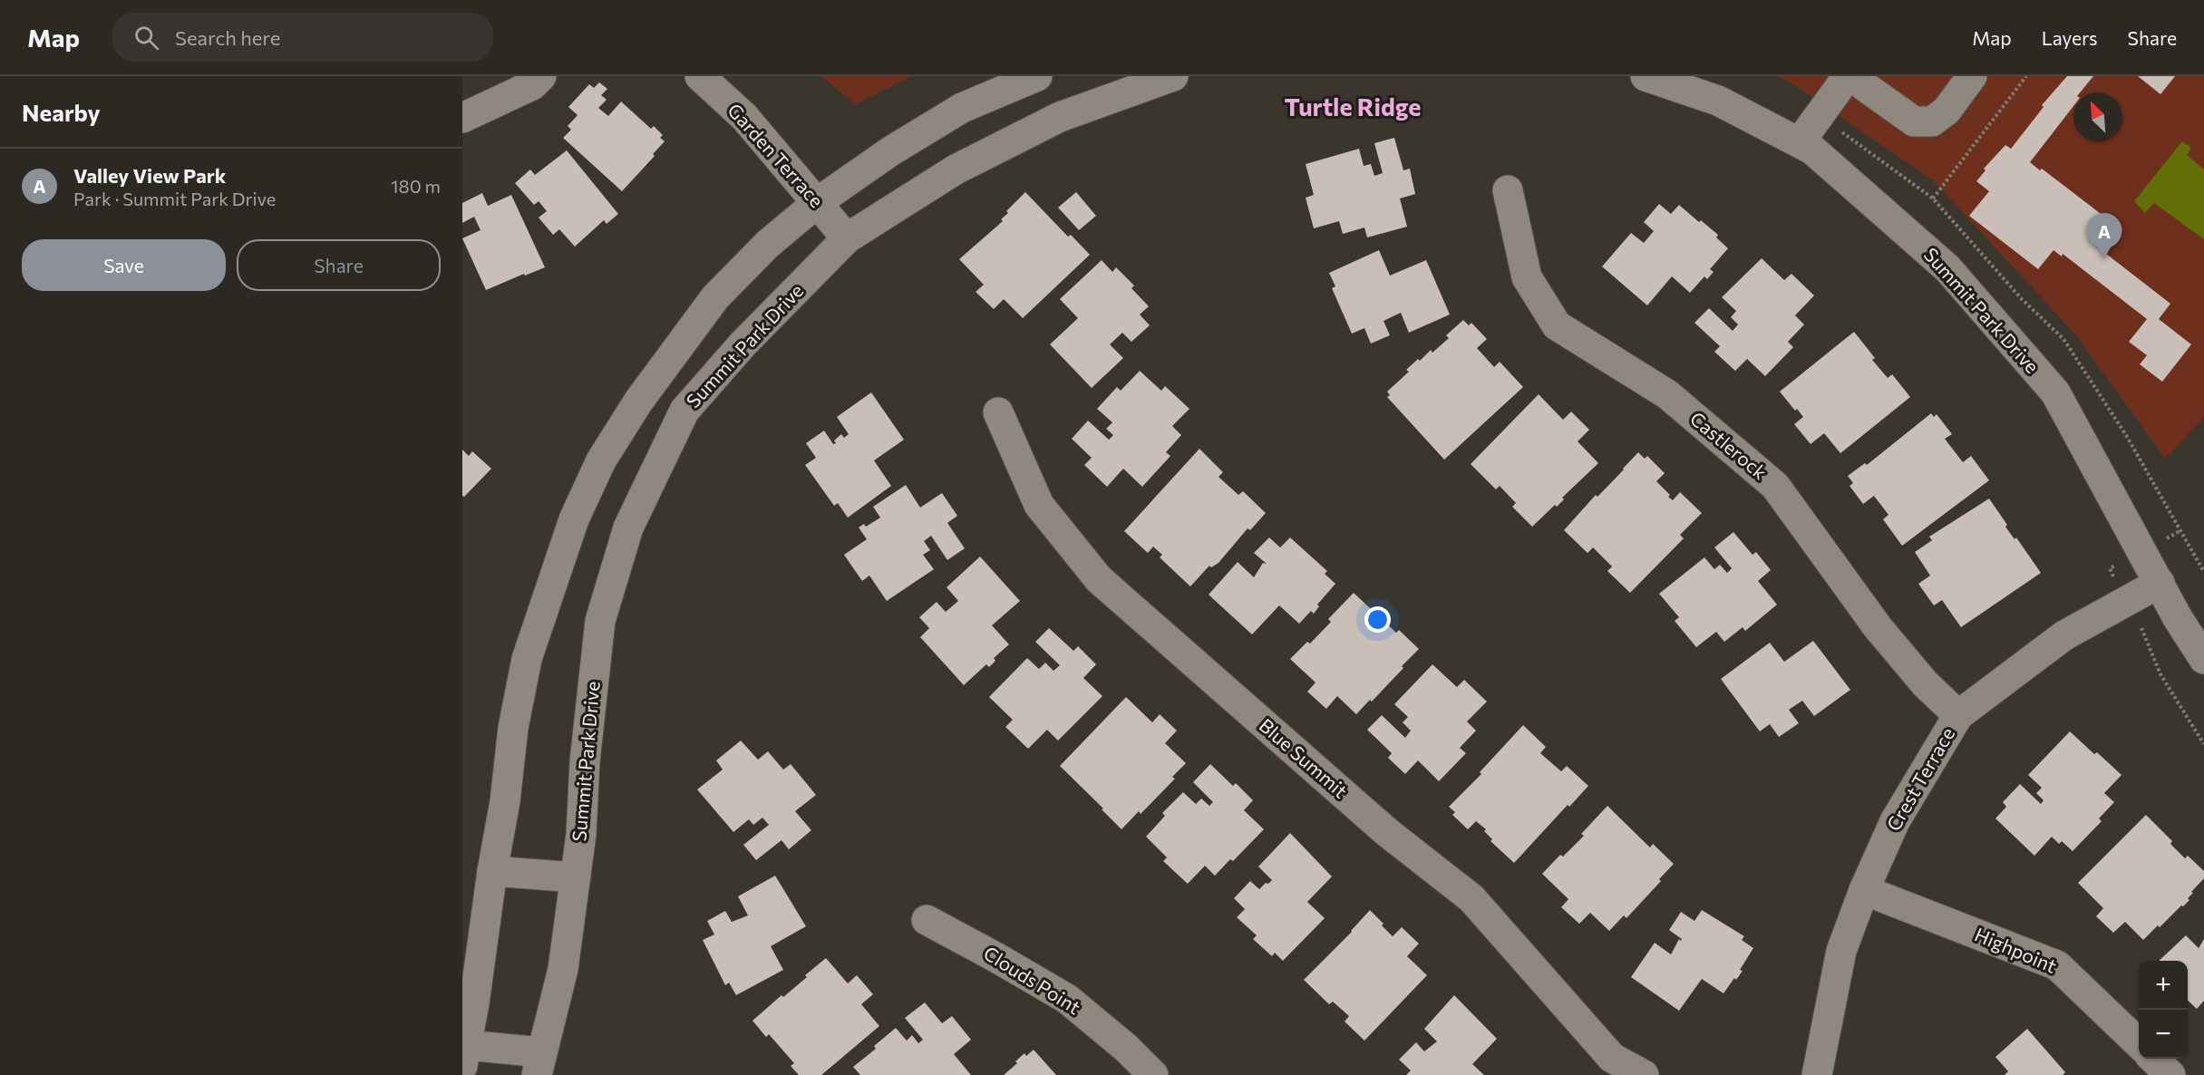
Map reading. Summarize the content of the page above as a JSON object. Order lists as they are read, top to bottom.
{
  "streets": {
    "street": [
      "Garden Terrace",
      "Summit Park Drive",
      "Castlerock",
      "Blue Summit",
      "Crest Terrace",
      "Highpoint",
      "Clouds Point"
    ]
  },
  "crossings": [
    ["Garden Terrace", "Summit Park Drive"],
    ["Summit Park Drive", "Crest Terrace"],
    ["Castlerock", "Crest Terrace"],
    ["Crest Terrace", "Highpoint"]
  ],
  "districts": ["Turtle Ridge"],
  "north": "top left",
  "page": {
    "header": "Map",
    "search": "Search here",
    "nav": ["Map", "Layers", "Share"],
    "heading": "Nearby",
    "list": [
      {
        "mark": "A",
        "name": "Valley View Park",
        "note": "Park · Summit Park Drive",
        "value": "180 m"
      }
    ],
    "pins": "A",
    "buttons": ["Save", "Share"],
    "map_buttons": ["+", "−"]
  }
}
